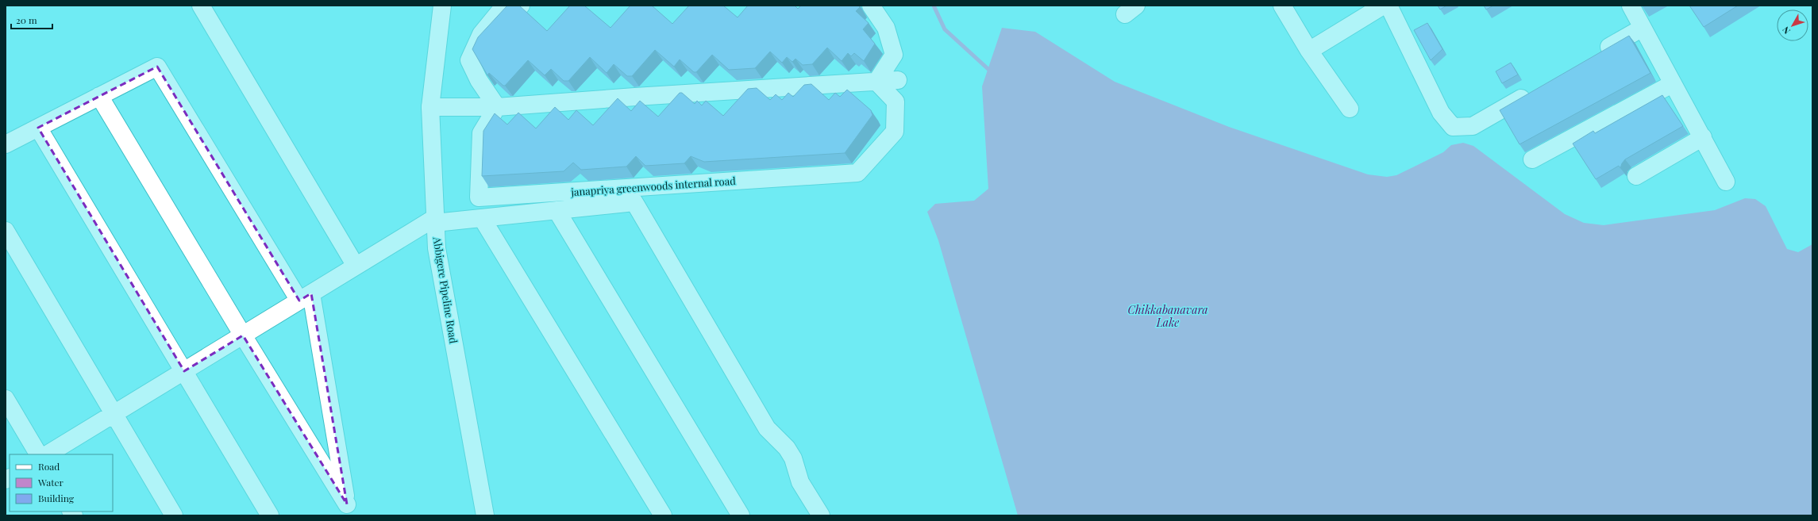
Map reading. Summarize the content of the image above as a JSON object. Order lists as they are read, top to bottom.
{
  "streets": {
    "street": ["janapriya greenwoods internal road", "Abbigere Pipeline Road"]
  },
  "water": ["Chikkabanavara Lake"],
  "legend": ["Road", "Water", "Building"],
  "scale_bar": "20 m",
  "north": "bottom left"
}
